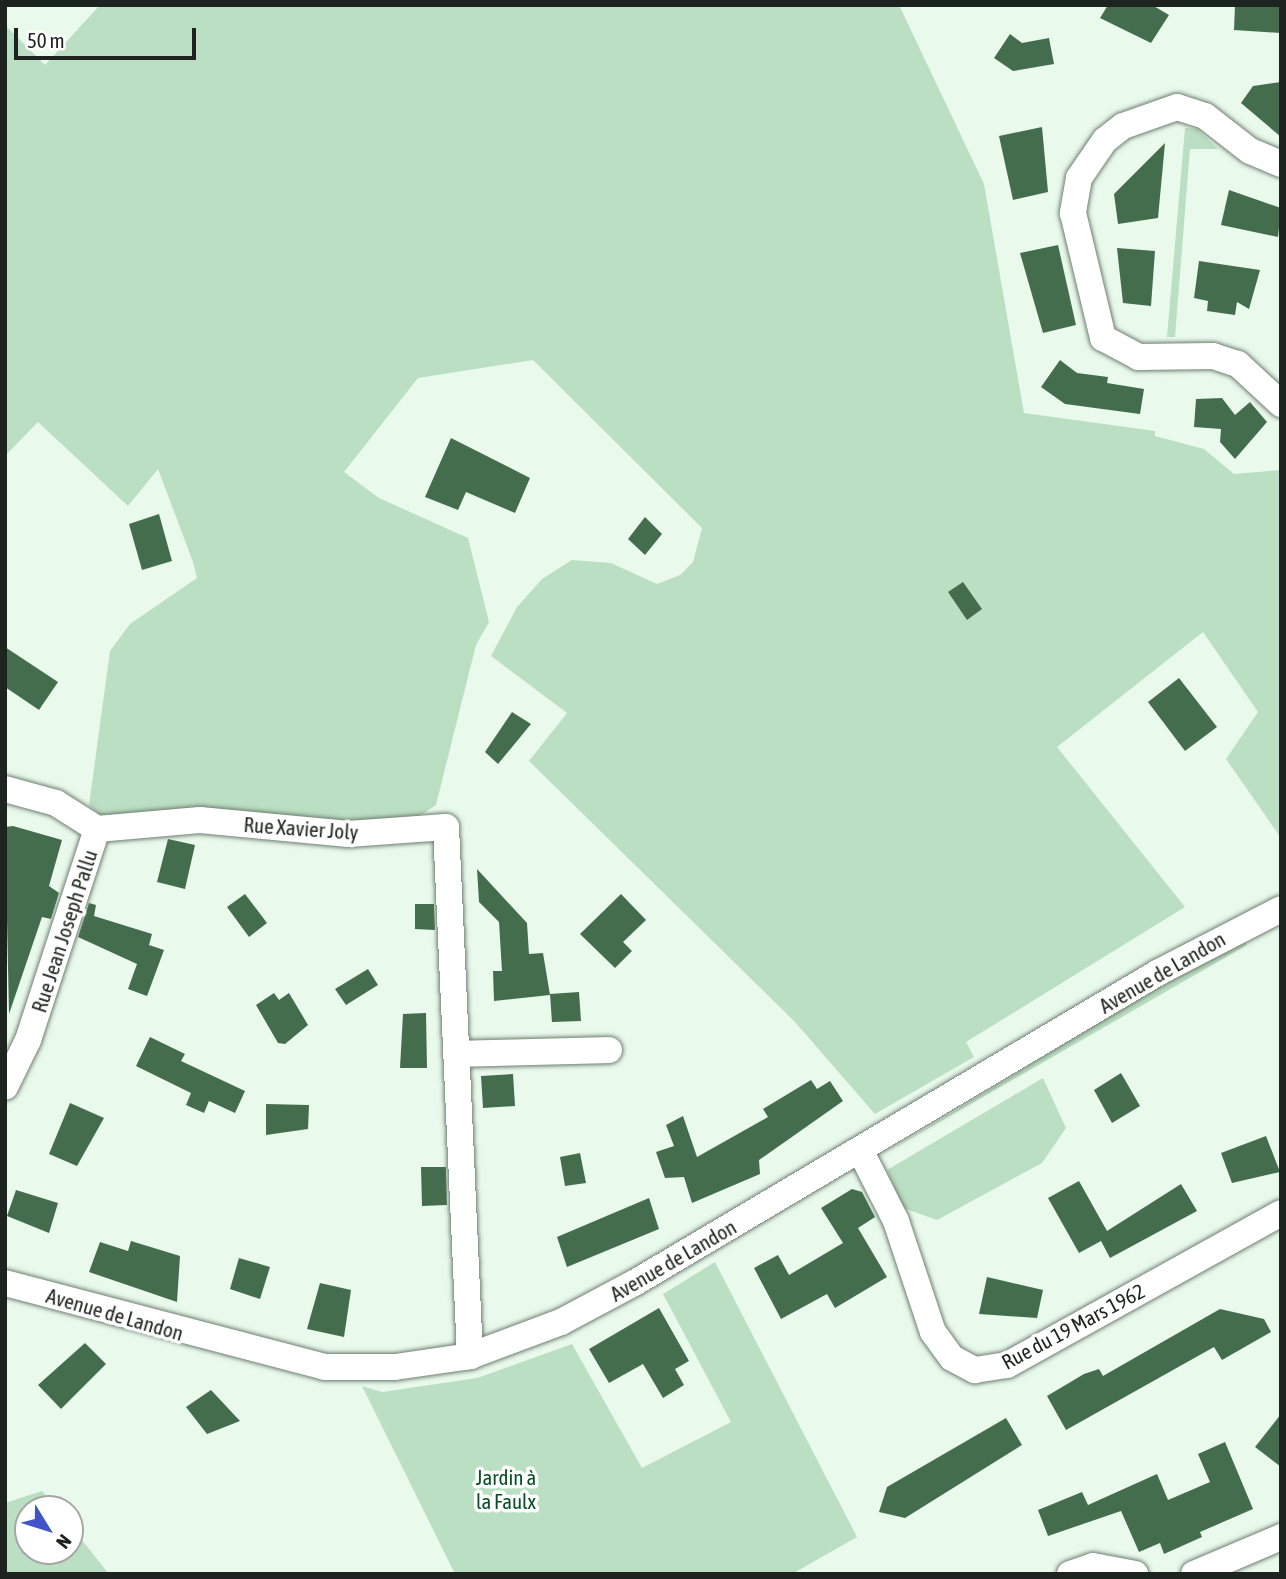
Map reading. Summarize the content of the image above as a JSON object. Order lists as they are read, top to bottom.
{
  "streets": {
    "street": [
      "Rue Xavier Joly",
      "Rue Jean Joseph Pallu",
      "Avenue de Landon",
      "Rue du 19 Mars 1962"
    ]
  },
  "crossings": [
    ["Rue Xavier Joly", "Rue Jean Joseph Pallu"],
    ["Rue Xavier Joly", "Avenue de Landon"],
    ["Avenue de Landon", "Rue du 19 Mars 1962"]
  ],
  "parks": ["Jardin à la Faulx"],
  "scale_bar": "50 m",
  "north": "bottom right"
}
